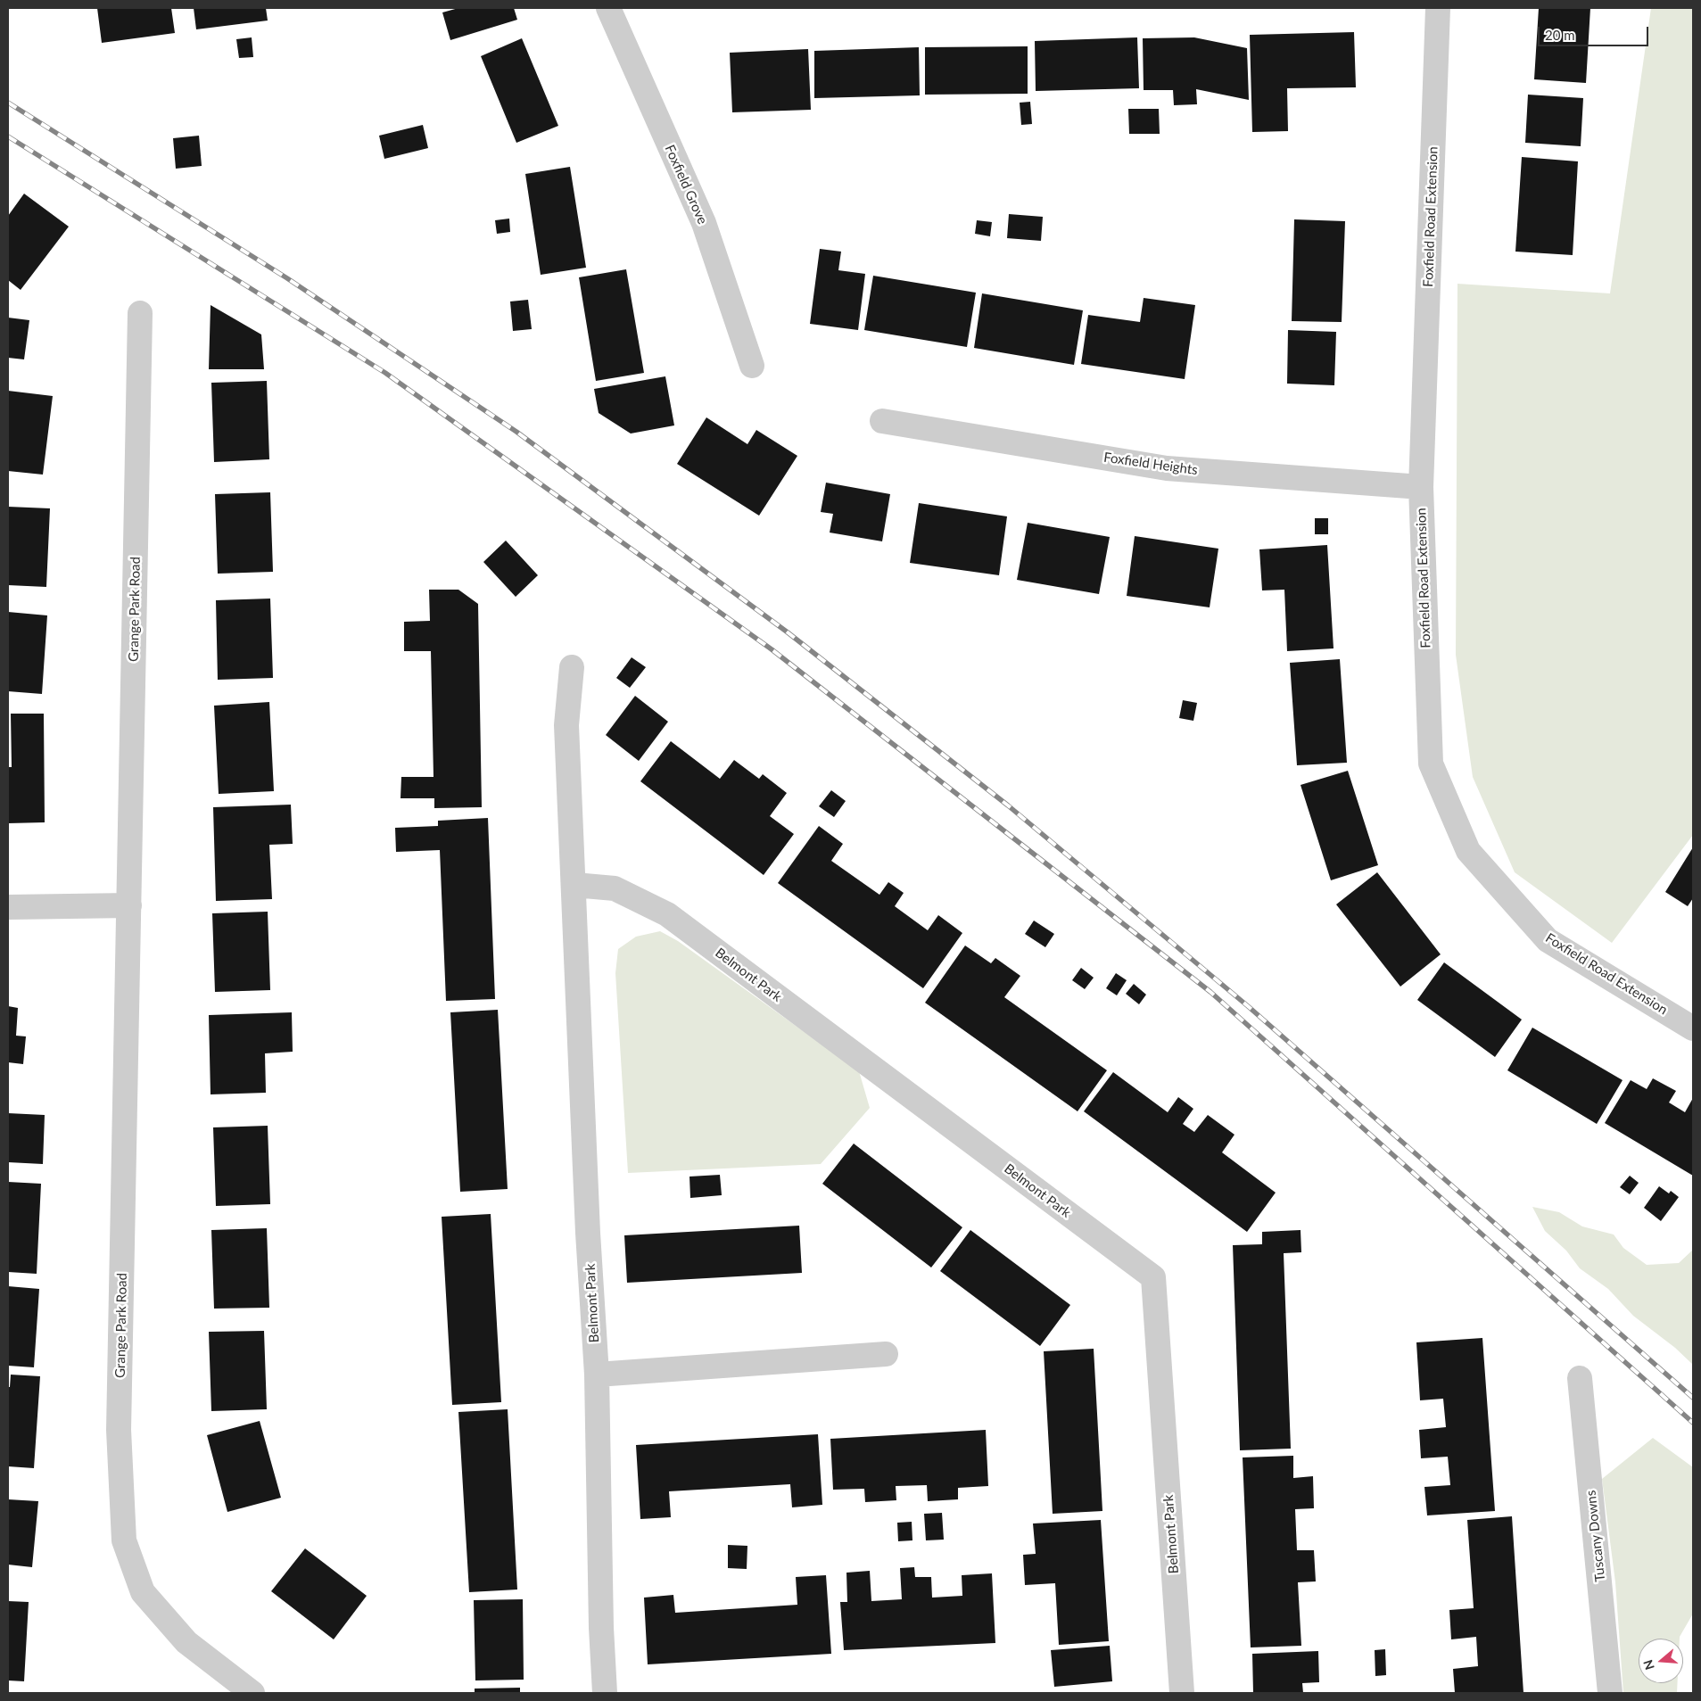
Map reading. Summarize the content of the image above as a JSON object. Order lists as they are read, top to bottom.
{
  "streets": {
    "street": [
      "Foxfield Grove",
      "Foxfield Road Extension",
      "Foxfield Heights",
      "Grange Park Road",
      "Belmont Park",
      "Tuscany Downs"
    ]
  },
  "crossings": [
    ["Foxfield Road Extension", "Foxfield Heights"]
  ],
  "scale_bar": "20 m",
  "north": "left"
}
